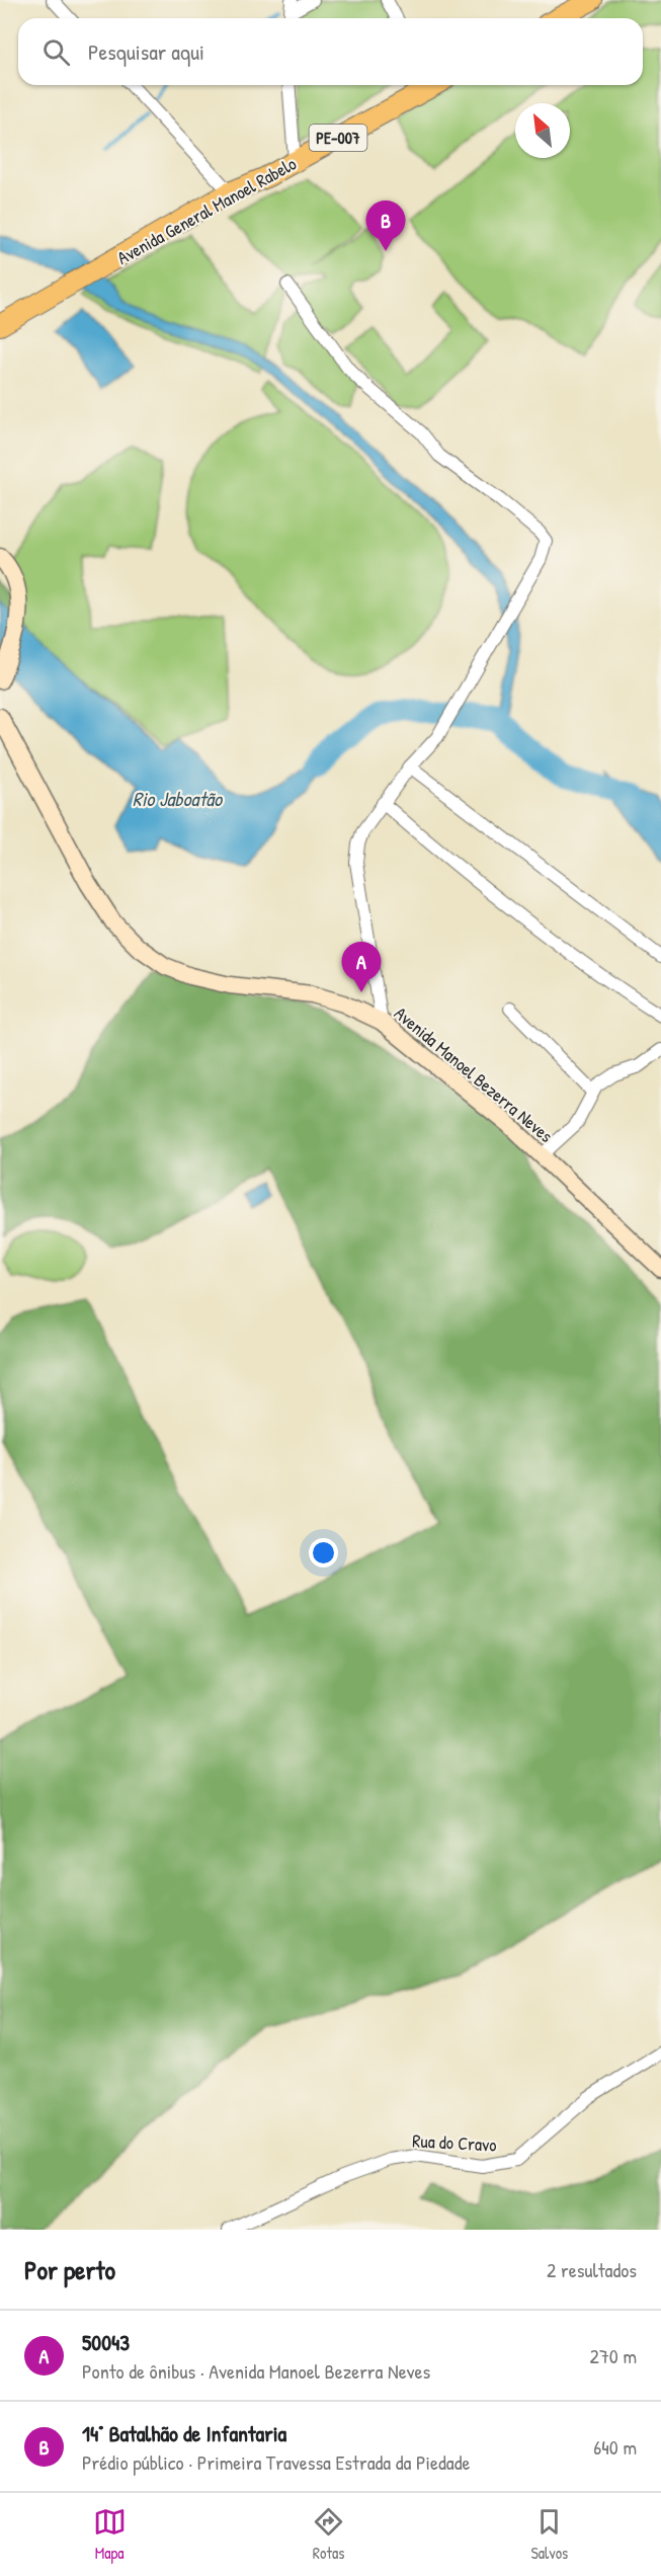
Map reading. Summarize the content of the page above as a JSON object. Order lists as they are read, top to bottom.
{
  "streets": {
    "main road": ["PE-007", "Avenida General Manoel Rabelo"],
    "street": ["Avenida Manoel Bezerra Neves", "Rua do Cravo"]
  },
  "water": ["Rio Jaboatão"],
  "north": "top left",
  "page": {
    "search": "Pesquisar aqui",
    "pins": ["B", "A"],
    "heading": ["Por perto", "2 resultados"],
    "list": [
      {
        "mark": "A",
        "name": "50043",
        "note": "Ponto de ônibus · Avenida Manoel Bezerra Neves",
        "value": "270 m"
      },
      {
        "mark": "B",
        "name": "14° Batalhão de Infantaria",
        "note": "Prédio público · Primeira Travessa Estrada da Piedade",
        "value": "640 m"
      }
    ],
    "nav": ["Mapa", "Rotas", "Salvos"]
  }
}
